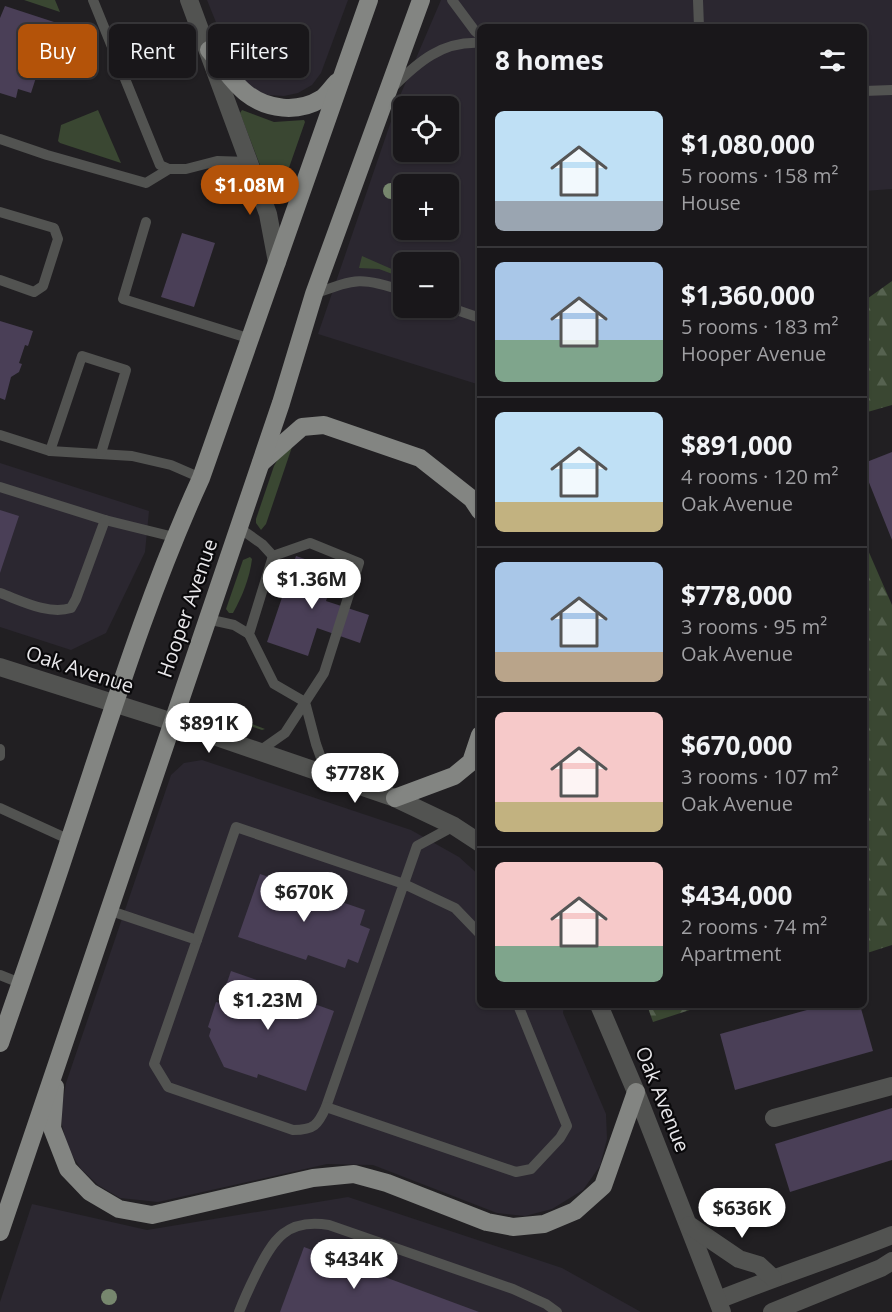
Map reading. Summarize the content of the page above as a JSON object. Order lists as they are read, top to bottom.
{
  "streets": {
    "main road": ["Hooper Avenue"],
    "street": ["Oak Avenue"]
  },
  "crossings": [
    ["Hooper Avenue", "Oak Avenue"]
  ],
  "page": {
    "chip": ["Buy", "Rent", "Filters"],
    "heading": "8 homes",
    "map_buttons": ["+", "−"],
    "list": [
      {
        "name": "$1,080,000",
        "note": "5 rooms · 158 m² · House"
      },
      {
        "name": "$1,360,000",
        "note": "5 rooms · 183 m² · Hooper Avenue"
      },
      {
        "name": "$891,000",
        "note": "4 rooms · 120 m² · Oak Avenue"
      },
      {
        "name": "$778,000",
        "note": "3 rooms · 95 m² · Oak Avenue"
      },
      {
        "name": "$670,000",
        "note": "3 rooms · 107 m² · Oak Avenue"
      },
      {
        "name": "$434,000",
        "note": "2 rooms · 74 m² · Apartment"
      }
    ],
    "price": [
      "$1.08M",
      "$1.36M",
      "$891K",
      "$778K",
      "$670K",
      "$1.23M",
      "$636K",
      "$434K"
    ]
  }
}
